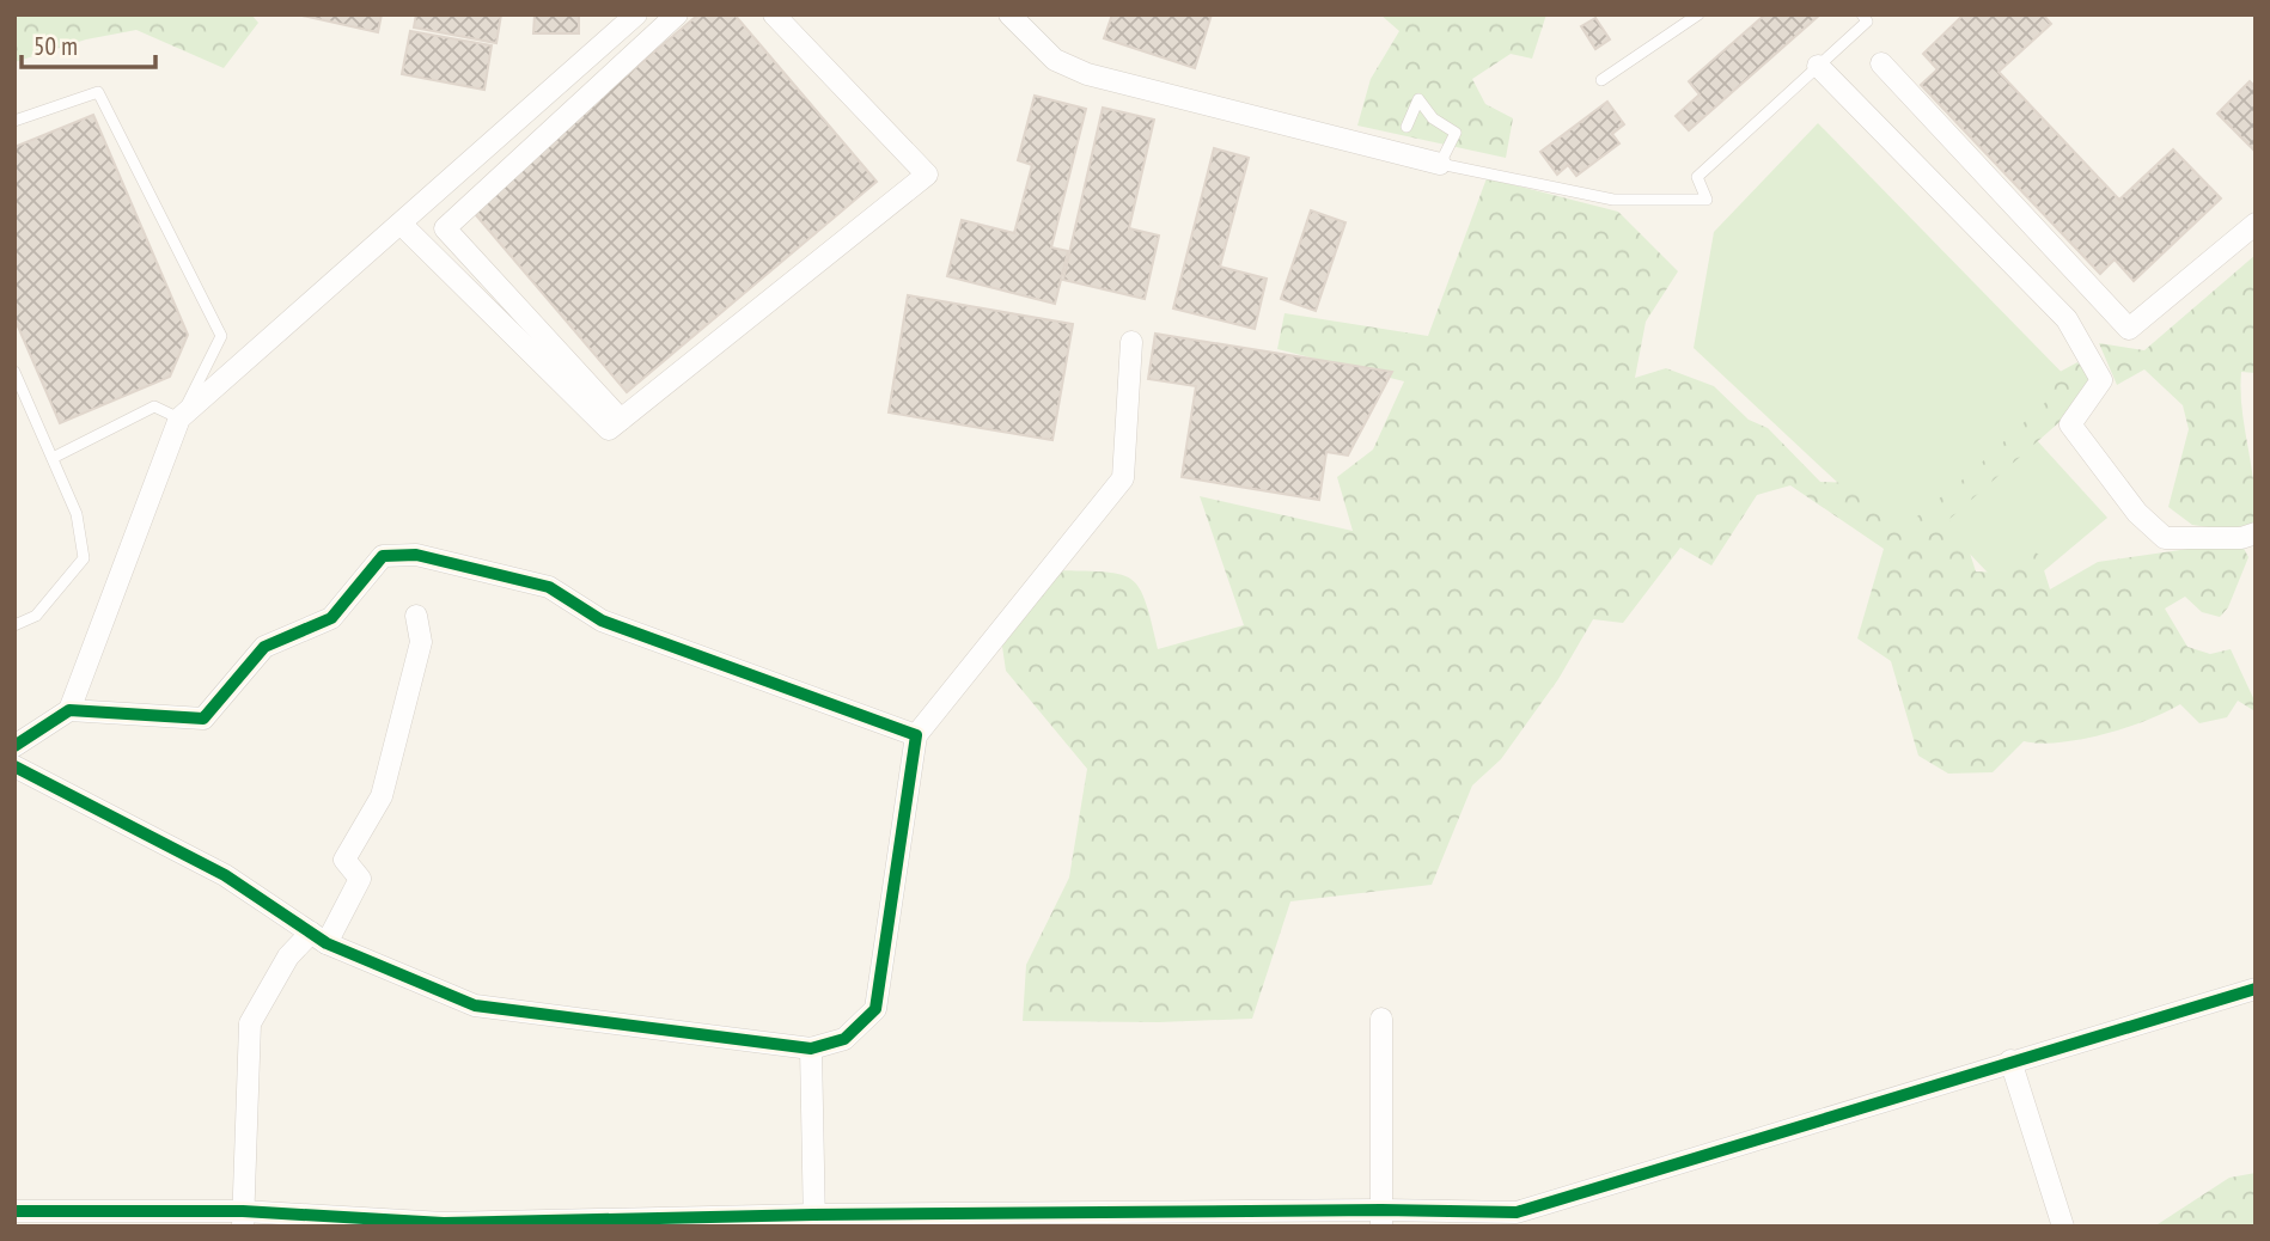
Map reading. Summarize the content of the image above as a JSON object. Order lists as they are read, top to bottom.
{
  "scale_bar": "50 m"
}
